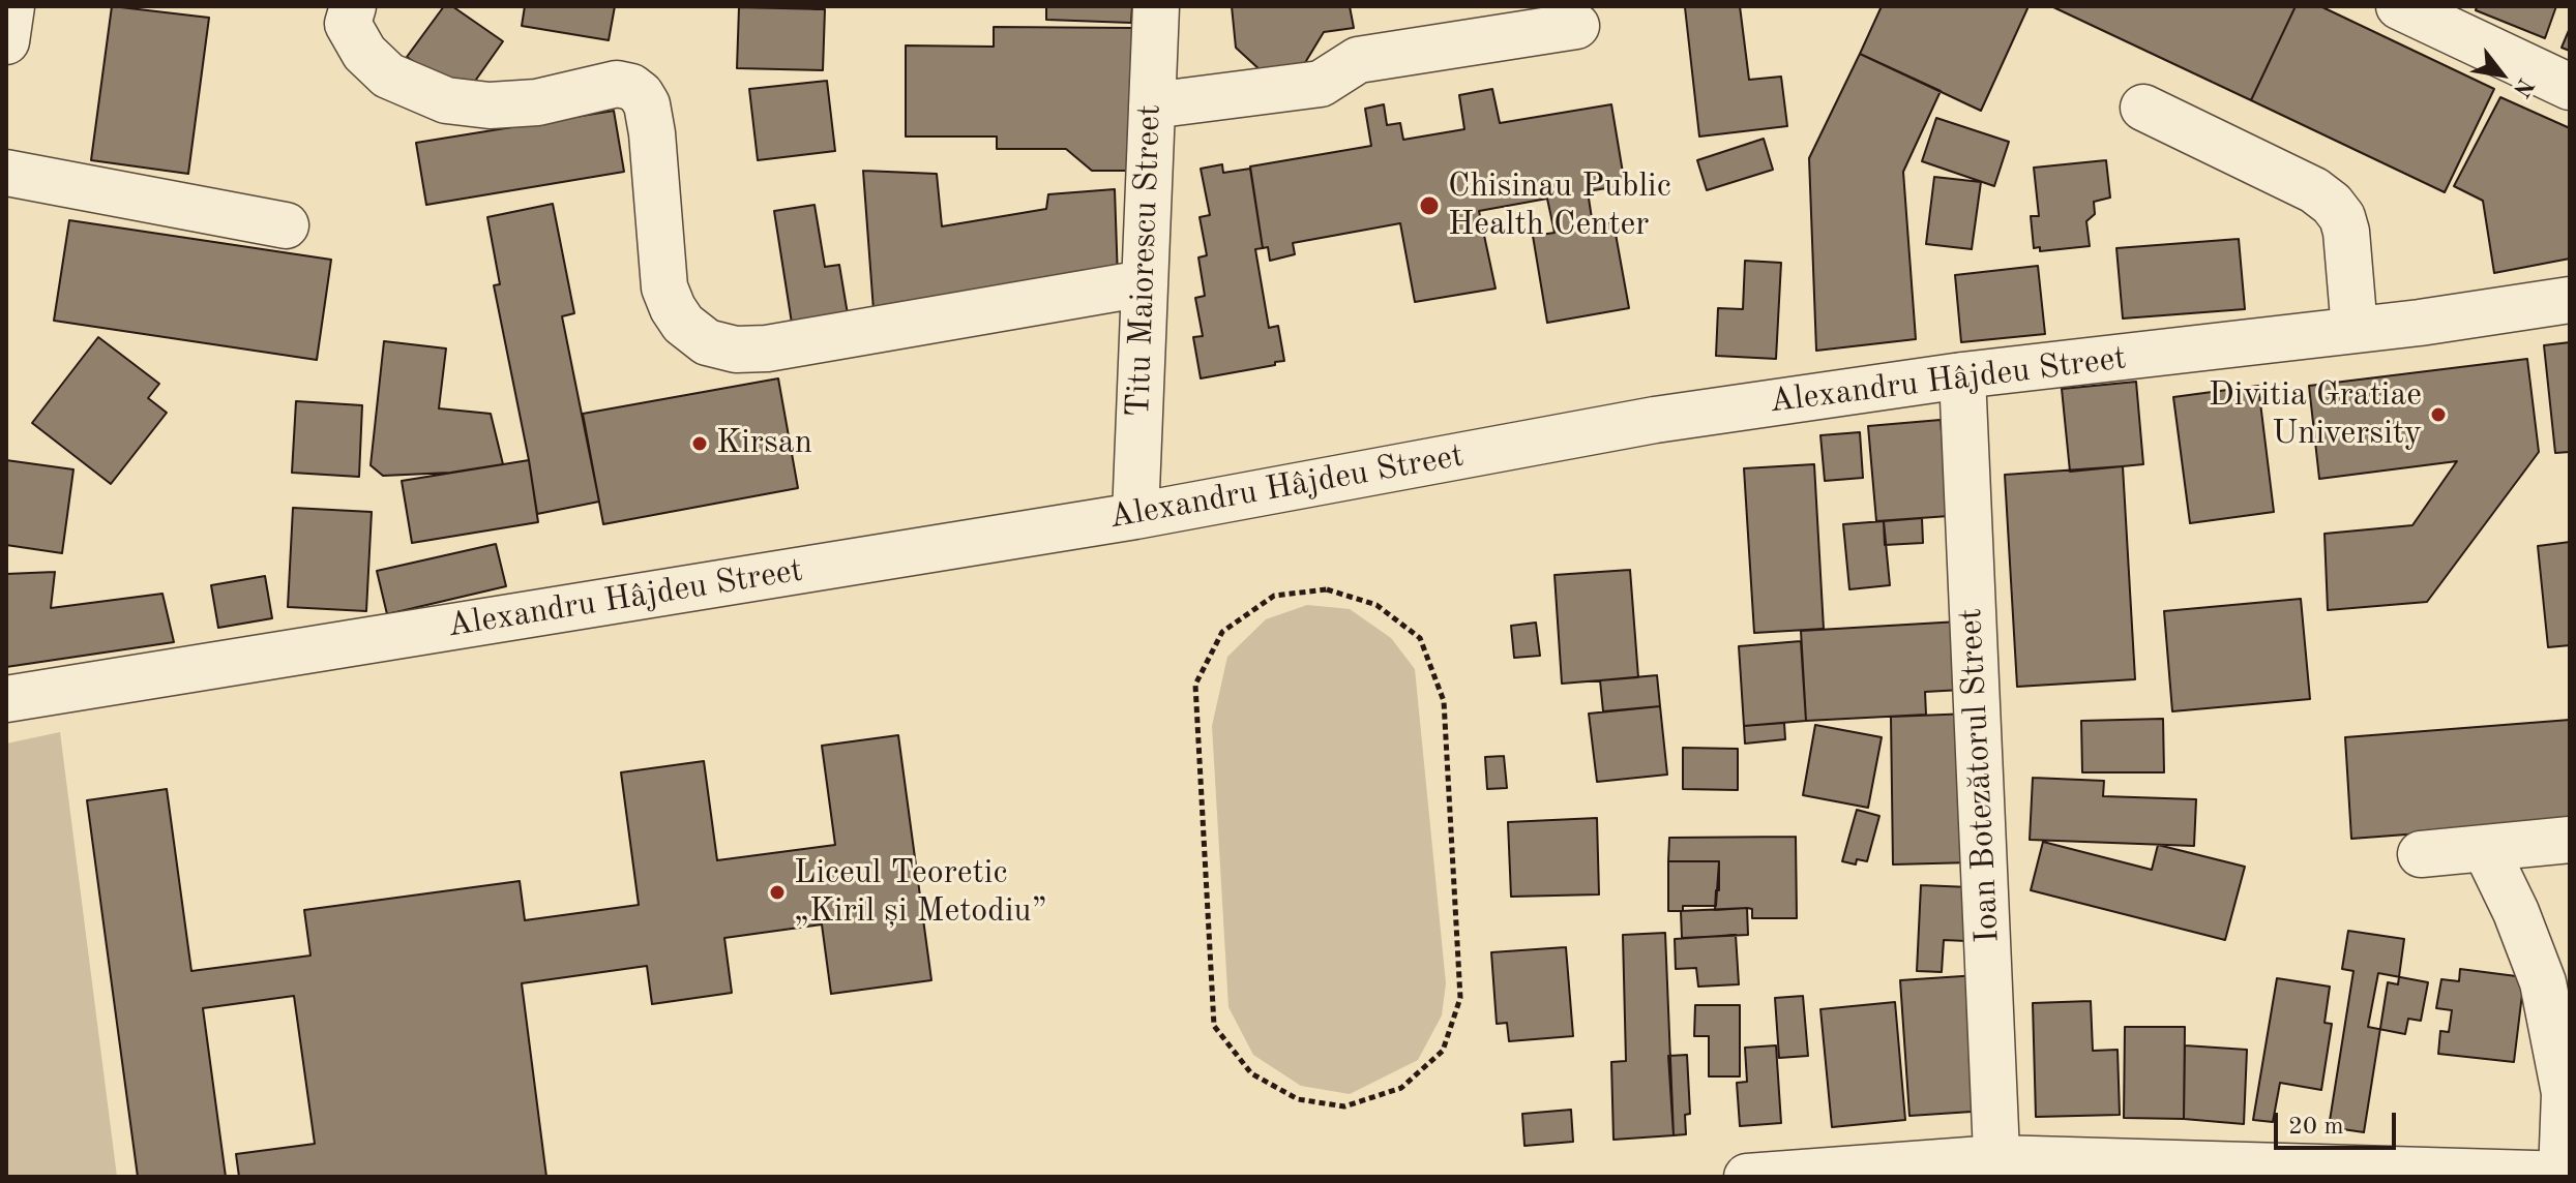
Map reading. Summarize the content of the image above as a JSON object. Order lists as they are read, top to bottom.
{
  "streets": {
    "street": ["Titu Maiorescu Street", "Alexandru Hâjdeu Street", "Ioan Botezătorul Street"]
  },
  "crossings": [
    ["Titu Maiorescu Street", "Alexandru Hâjdeu Street"],
    ["Alexandru Hâjdeu Street", "Ioan Botezătorul Street"]
  ],
  "places": [
    "Chisinau Public Health Center",
    "Divitia Gratiae University",
    "Kirsan",
    "Liceul Teoretic „Kiril și Metodiu”"
  ],
  "scale_bar": "20 m",
  "north": "bottom right"
}
